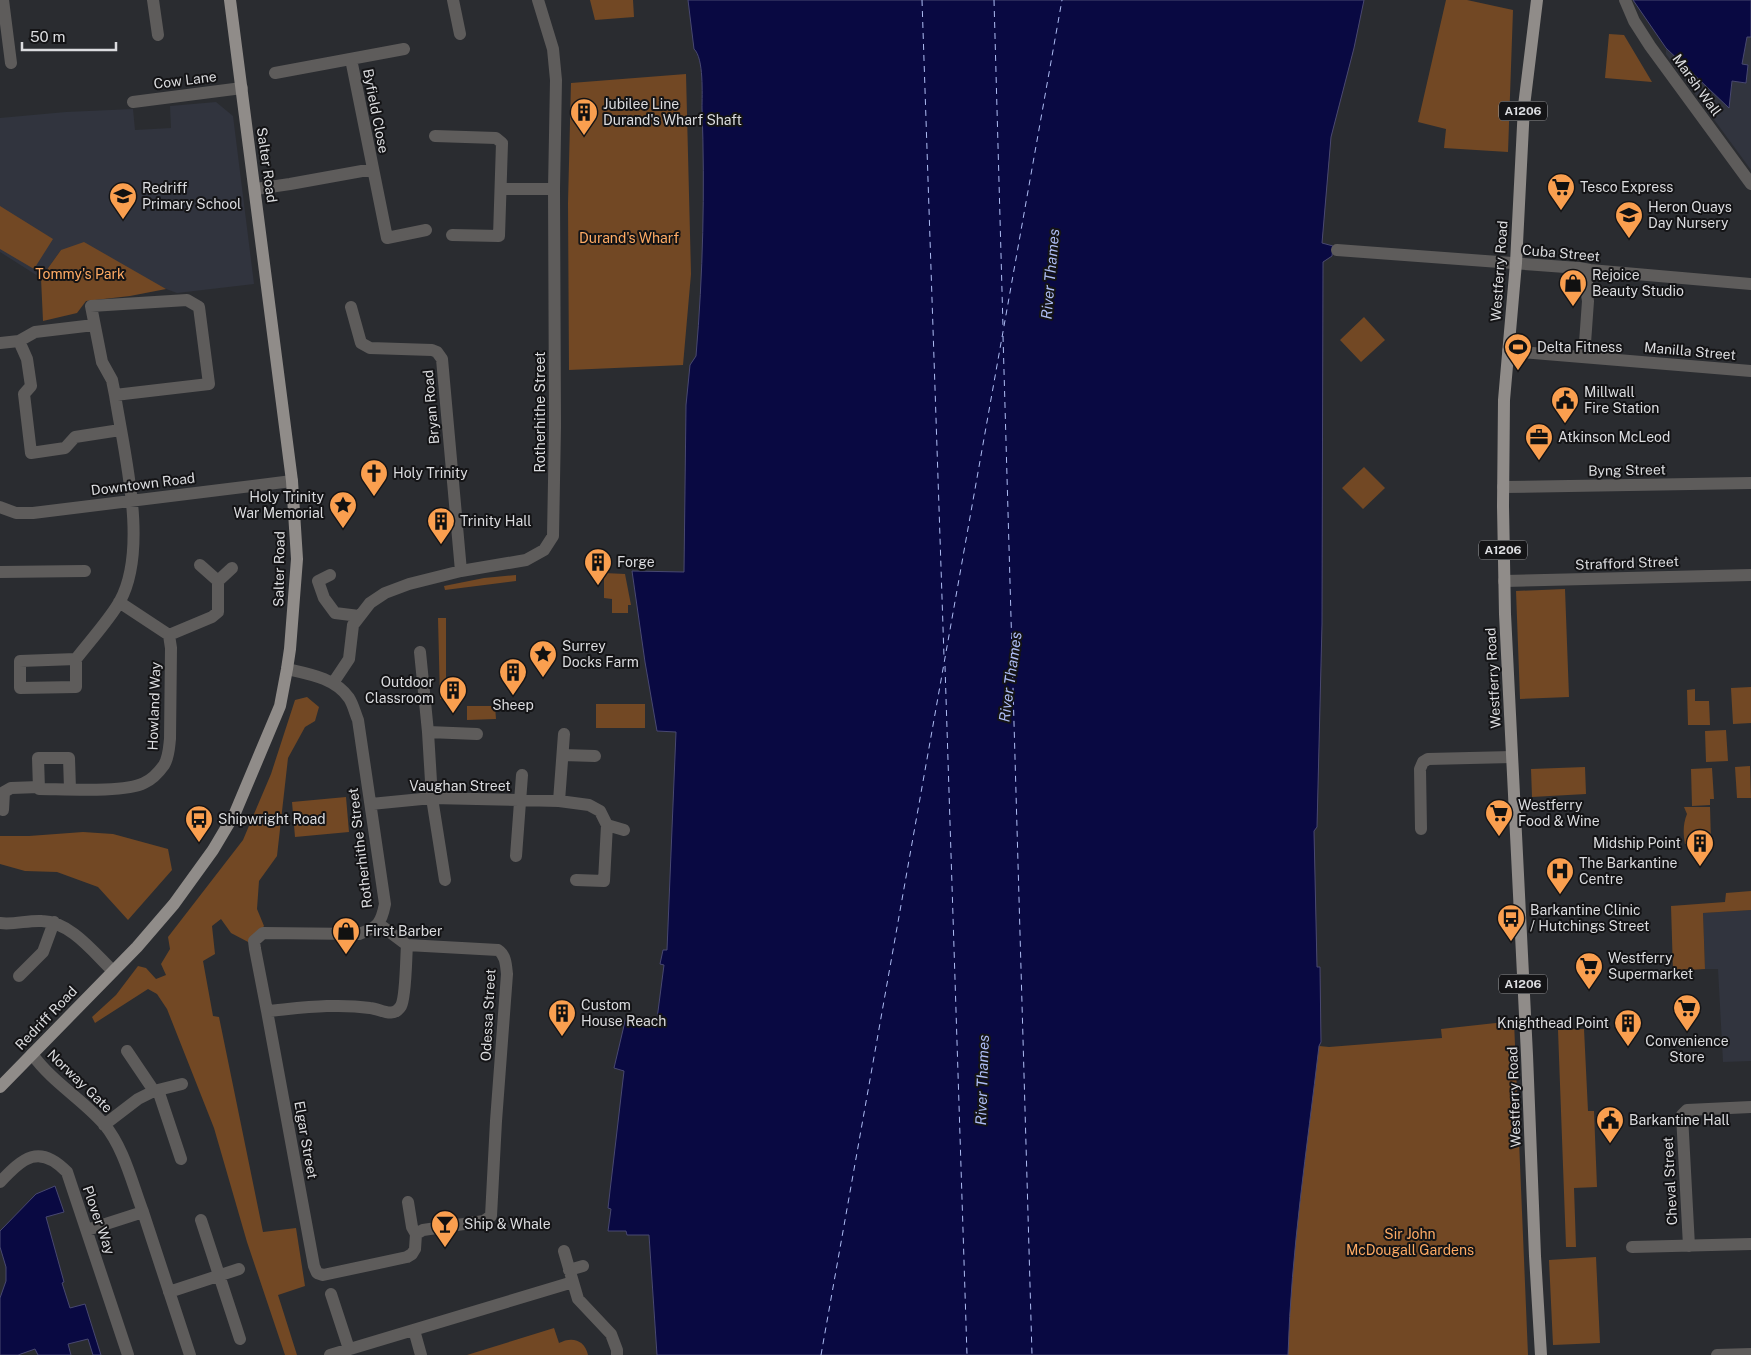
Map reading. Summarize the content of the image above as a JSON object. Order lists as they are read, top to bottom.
{
  "streets": {
    "main road": [
      "A1206",
      "Salter Road",
      "Westferry Road",
      "Redriff Road"
    ],
    "street": [
      "Cow Lane",
      "Marsh Wall",
      "Byfield Close",
      "Cuba Street",
      "Manilla Street",
      "Bryan Road",
      "Rotherhithe Street",
      "Byng Street",
      "Downtown Road",
      "Strafford Street",
      "Howland Way",
      "Vaughan Street",
      "Odessa Street",
      "Norway Gate",
      "Elgar Street",
      "Cheval Street",
      "Plover Way"
    ]
  },
  "crossings": [
    ["Cow Lane", "Salter Road"],
    ["Byfield Close", "Salter Road"],
    ["Salter Road", "Rotherhithe Street"],
    ["Salter Road", "Downtown Road"],
    ["Salter Road", "Redriff Road"],
    ["Cuba Street", "Westferry Road"],
    ["Westferry Road", "Manilla Street"],
    ["Westferry Road", "Byng Street"],
    ["Westferry Road", "Strafford Street"],
    ["Bryan Road", "Rotherhithe Street"],
    ["Rotherhithe Street", "Vaughan Street"],
    ["Rotherhithe Street", "Elgar Street"],
    ["Odessa Street", "Elgar Street"],
    ["Redriff Road", "Norway Gate"]
  ],
  "water": ["River Thames"],
  "parks": ["Durand's Wharf", "Tommy's Park", "Sir John McDougall Gardens"],
  "places": {
    "building": [
      "Jubilee Line Durand's Wharf Shaft",
      "Trinity Hall",
      "Forge",
      "Sheep",
      "Outdoor Classroom",
      "Midship Point",
      "Custom House Reach",
      "Knighthead Point"
    ],
    "supermarket": [
      "Tesco Express",
      "Westferry Food & Wine",
      "Westferry Supermarket",
      "Convenience Store"
    ],
    "school or university": ["Redriff Primary School", "Heron Quays Day Nursery"],
    "shop": ["Rejoice Beauty Studio", "First Barber"],
    "sports": ["Delta Fitness"],
    "public building": ["Millwall Fire Station", "Barkantine Hall"],
    "office": ["Atkinson McLeod"],
    "church": ["Holy Trinity"],
    "place": ["Holy Trinity War Memorial", "Surrey Docks Farm"],
    "bus stop": ["Shipwright Road", "Barkantine Clinic / Hutchings Street"],
    "hospital": ["The Barkantine Centre"],
    "bar": ["Ship & Whale"]
  },
  "scale_bar": "50 m"
}
